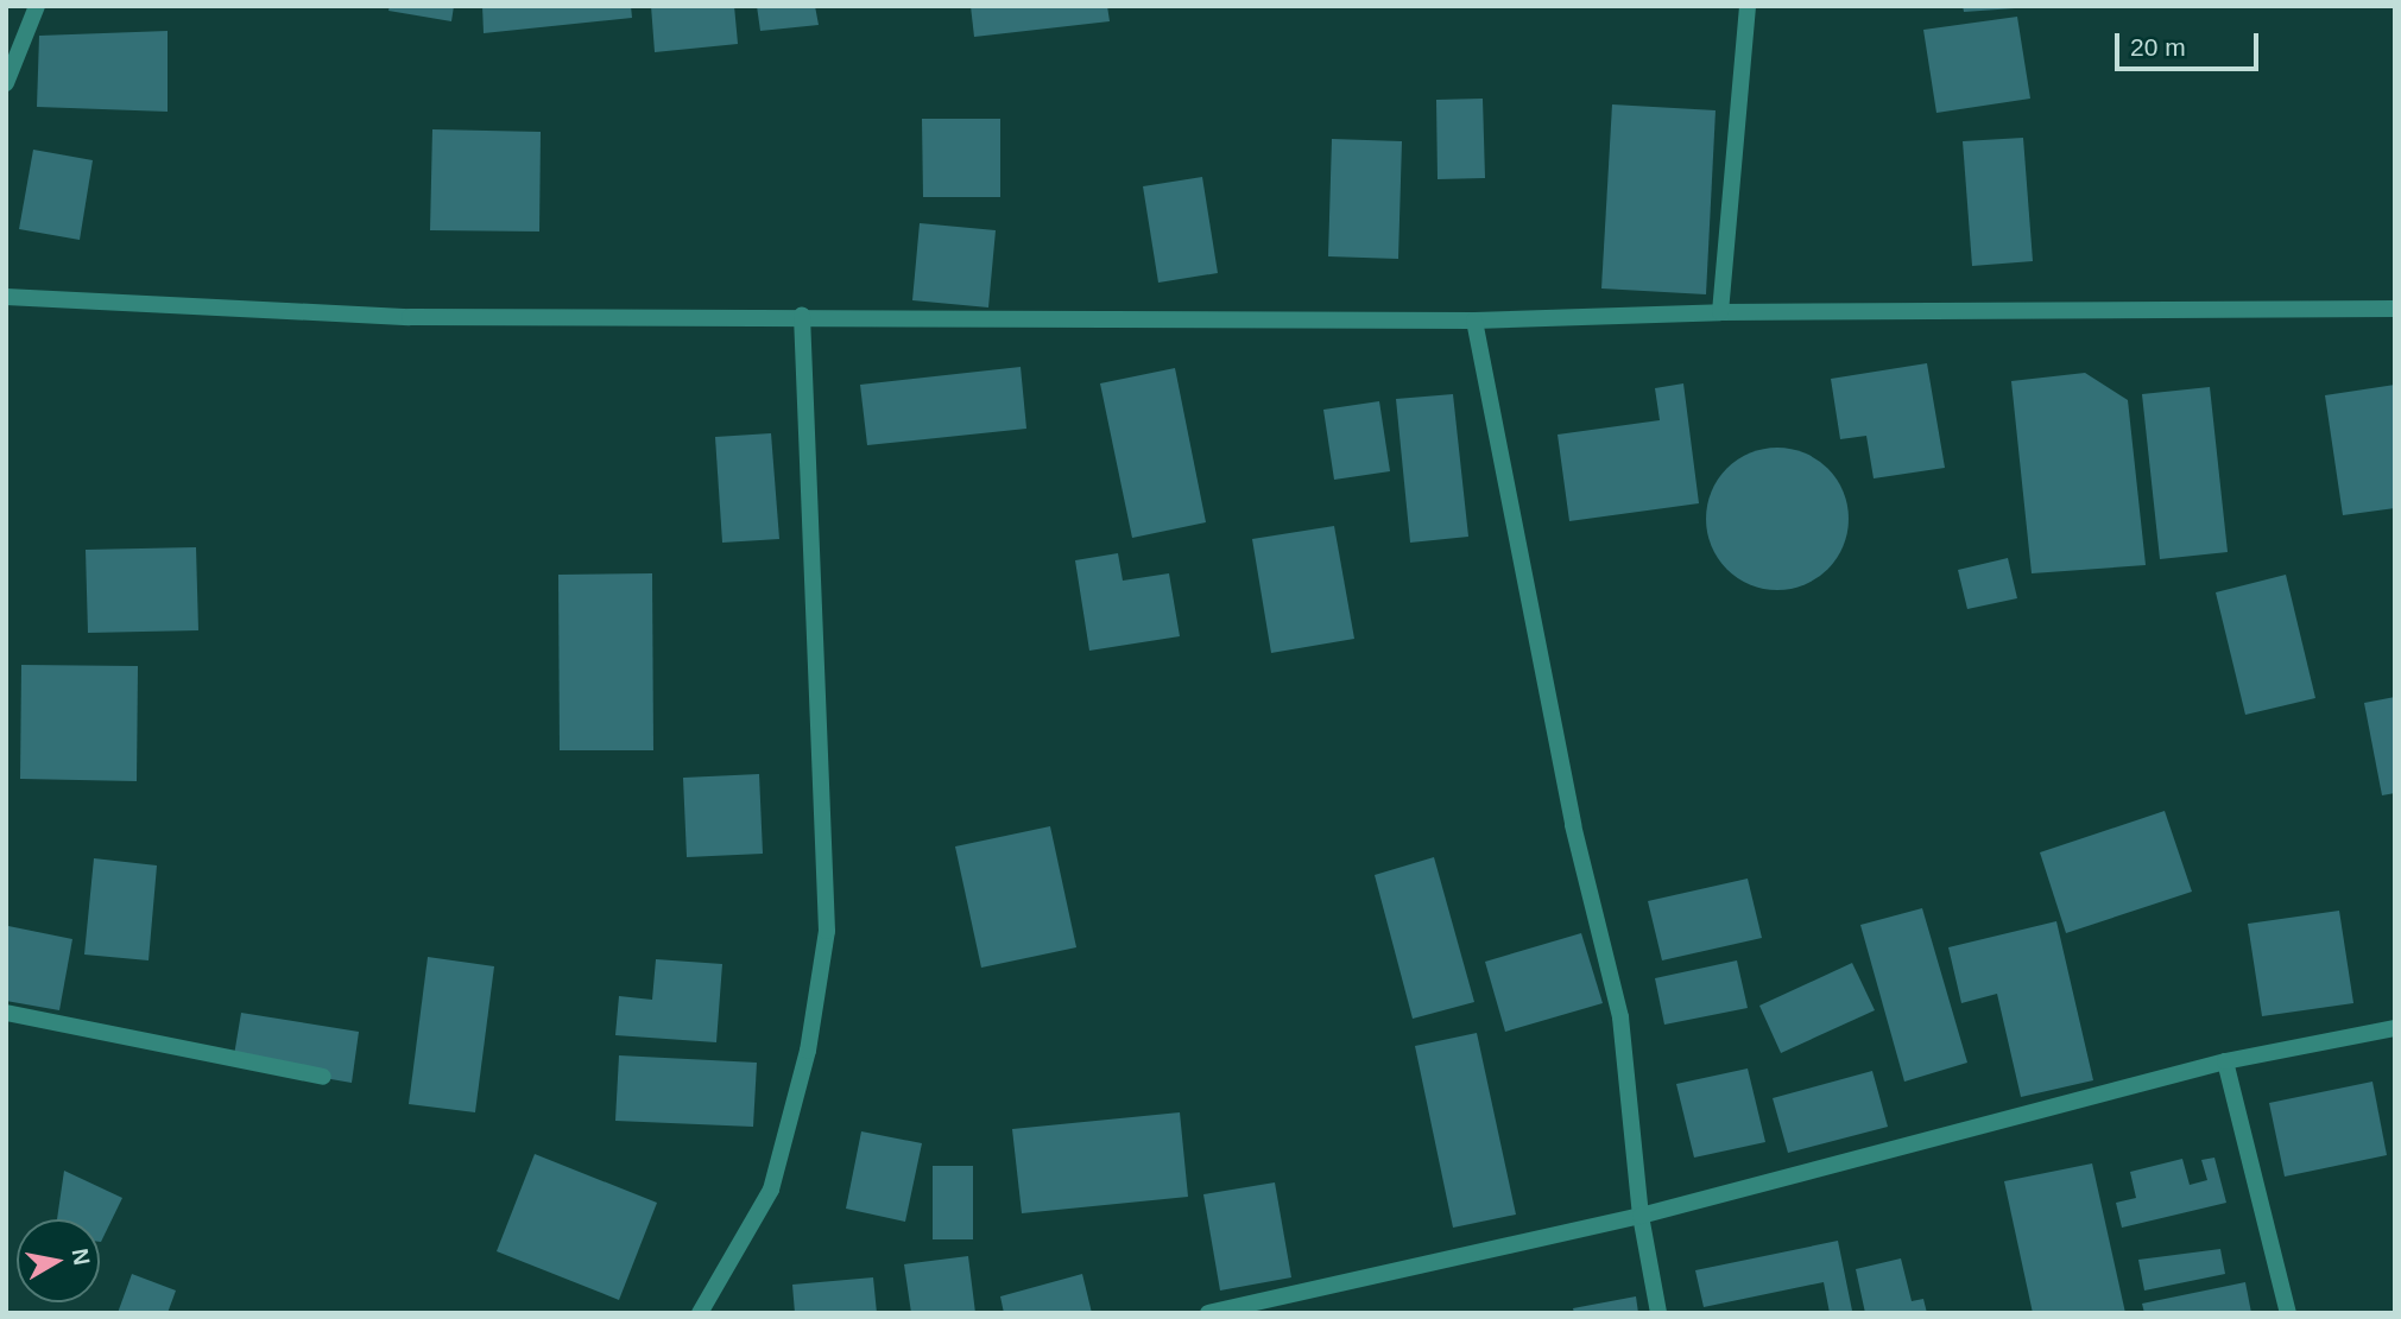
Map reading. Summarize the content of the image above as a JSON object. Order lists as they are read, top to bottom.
{
  "scale_bar": "20 m",
  "north": "right"
}
